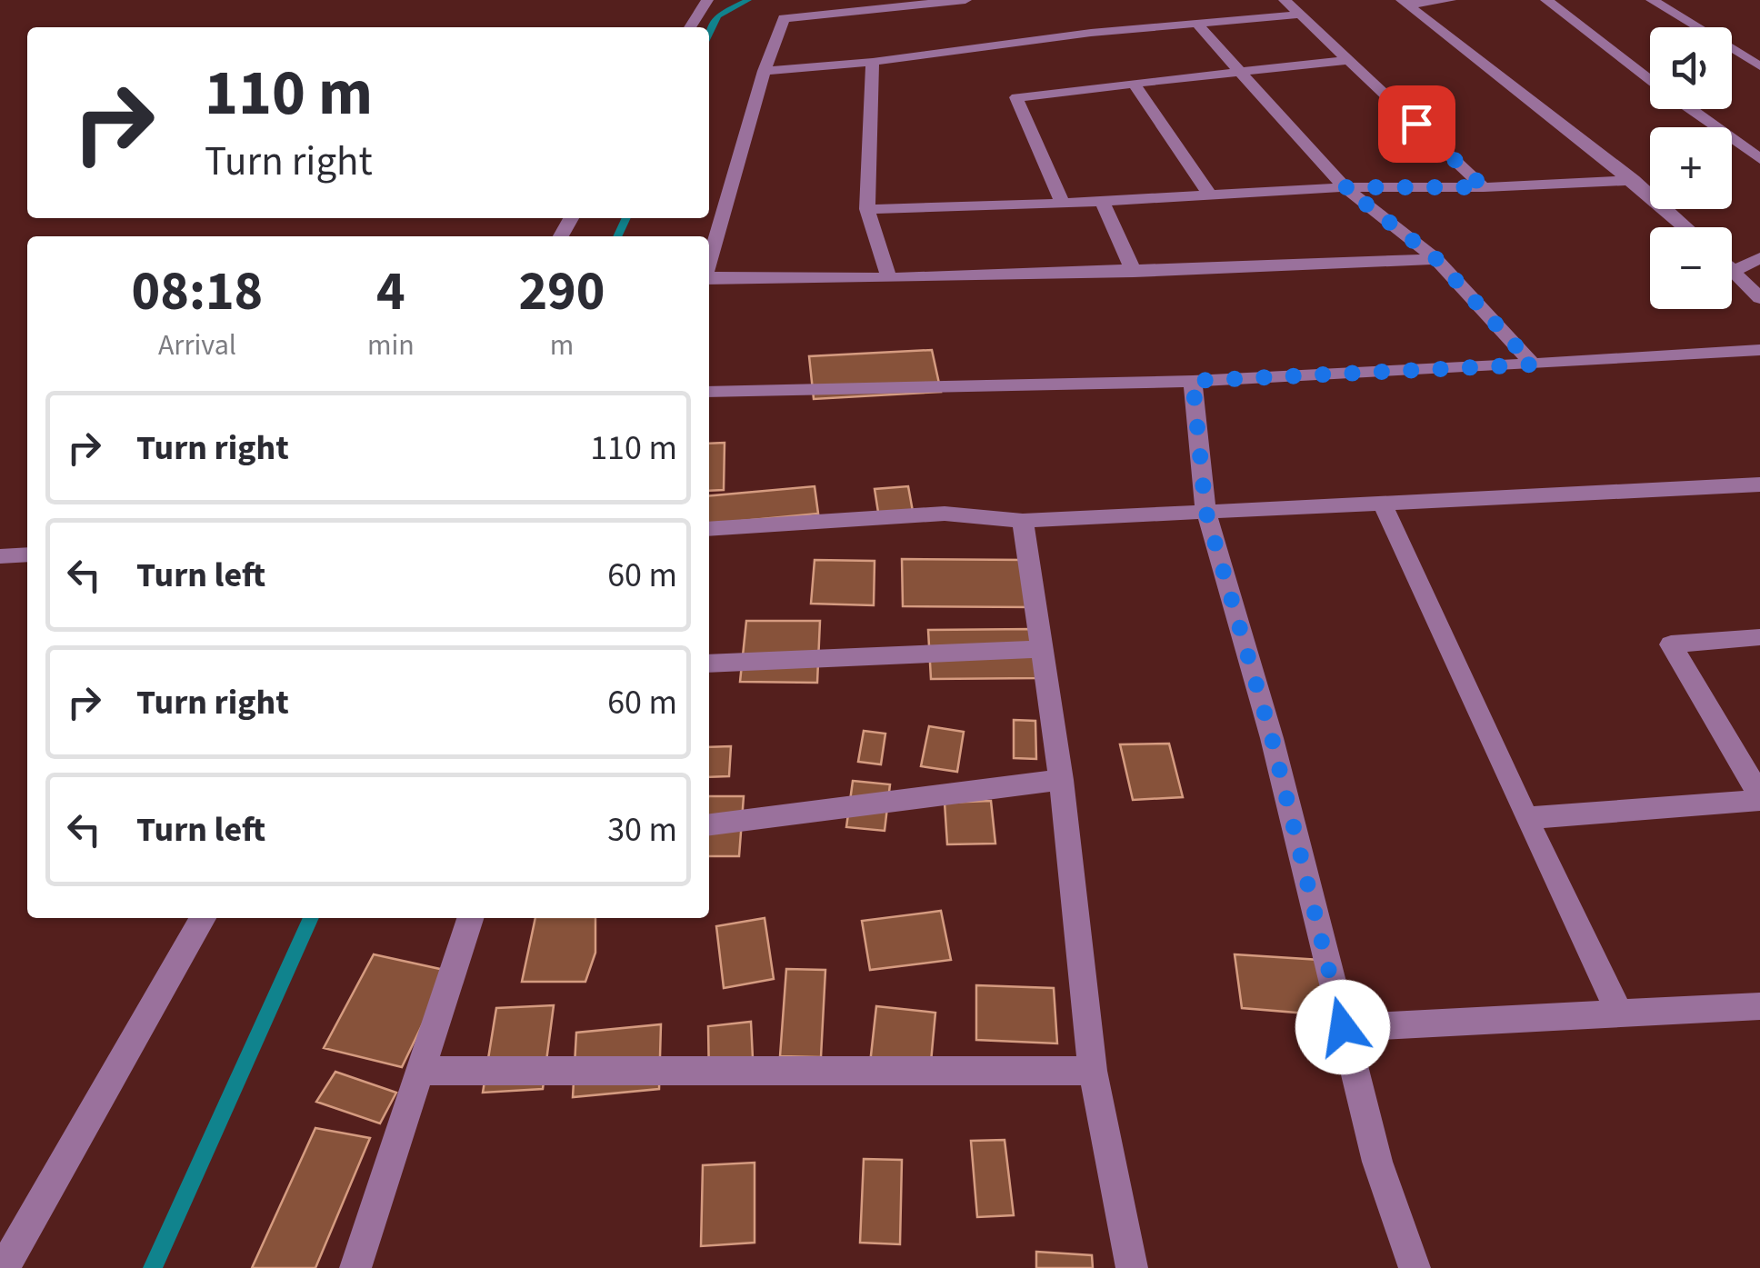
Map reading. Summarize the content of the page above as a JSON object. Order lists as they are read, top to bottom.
{
  "page": {
    "map_buttons": ["+", "−"],
    "turn": ["110 m", "Turn right"],
    "eta": [
      "08:18",
      "Arrival",
      "4",
      "min",
      "290",
      "m"
    ],
    "list": [
      {
        "name": "Turn right",
        "value": "110 m"
      },
      {
        "name": "Turn left",
        "value": "60 m"
      },
      {
        "name": "Turn right",
        "value": "60 m"
      },
      {
        "name": "Turn left",
        "value": "30 m"
      }
    ]
  }
}
